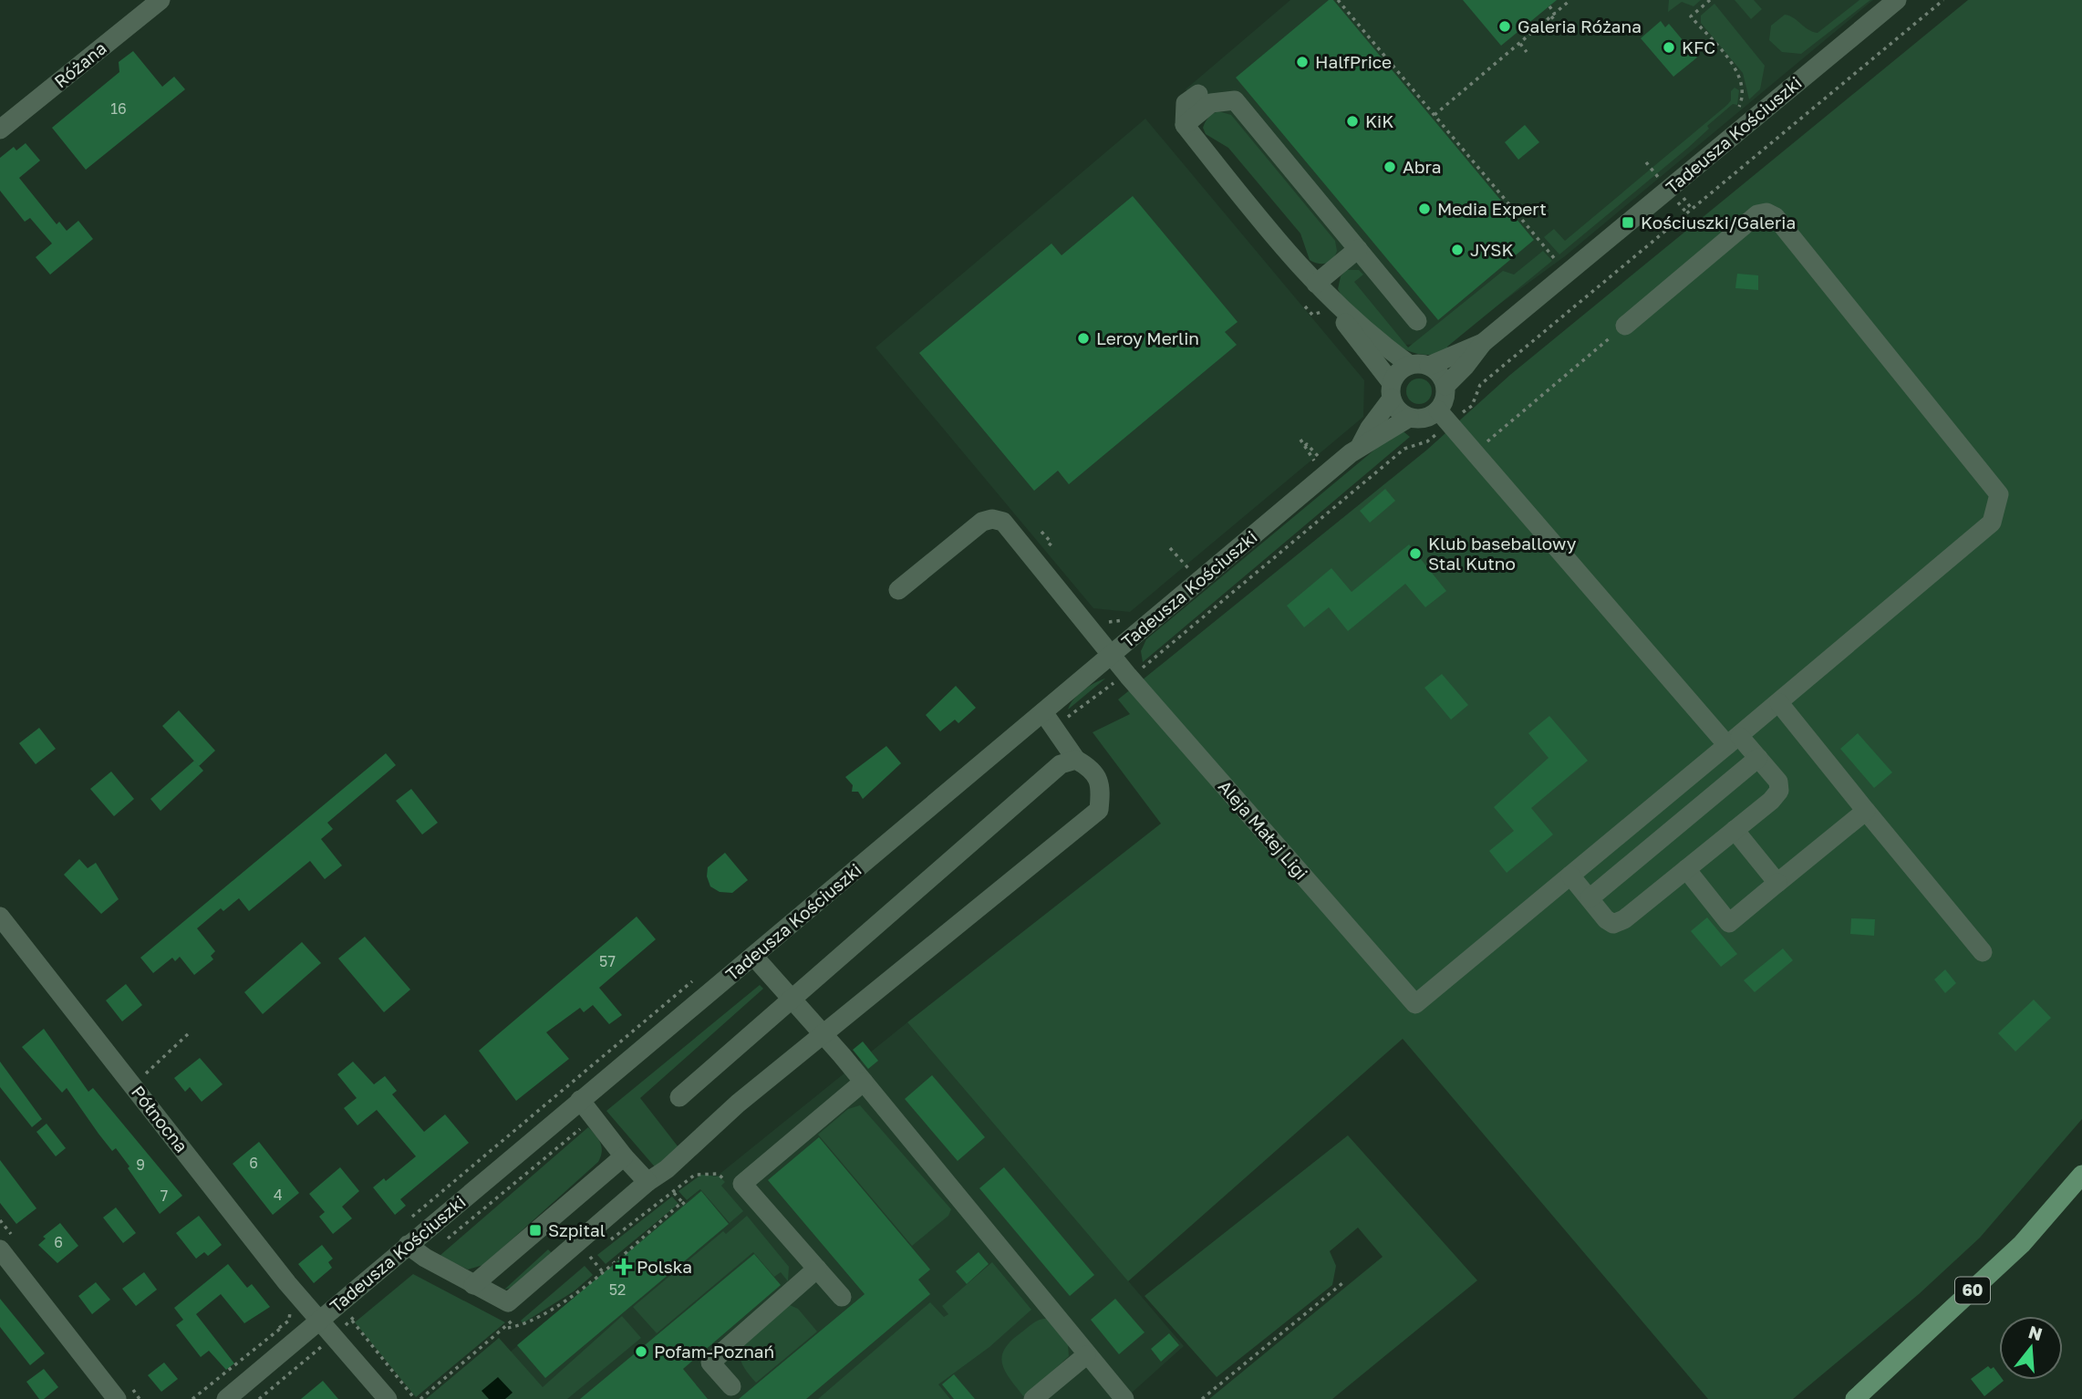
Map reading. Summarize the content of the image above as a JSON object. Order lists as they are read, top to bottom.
{
  "streets": {
    "main road": ["60"],
    "street": [
      "Różana",
      "Tadeusza Kościuszki",
      "Aleja Małej Ligi",
      "Północna"
    ]
  },
  "crossings": [
    ["Tadeusza Kościuszki", "Aleja Małej Ligi"],
    ["Tadeusza Kościuszki", "Północna"]
  ],
  "places": {
    "other": [
      "Galeria Różana",
      "KFC",
      "HalfPrice",
      "KiK",
      "Abra",
      "Media Expert",
      "JYSK",
      "Leroy Merlin",
      "Klub baseballowy Stal Kutno",
      "Pofam-Poznań"
    ],
    "transit": ["Kościuszki/Galeria", "Szpital"],
    "health": ["Polska"]
  },
  "house_numbers": [
    "16",
    "57",
    "6",
    "9",
    "4",
    "7",
    "6",
    "52"
  ],
  "north": "top"
}
